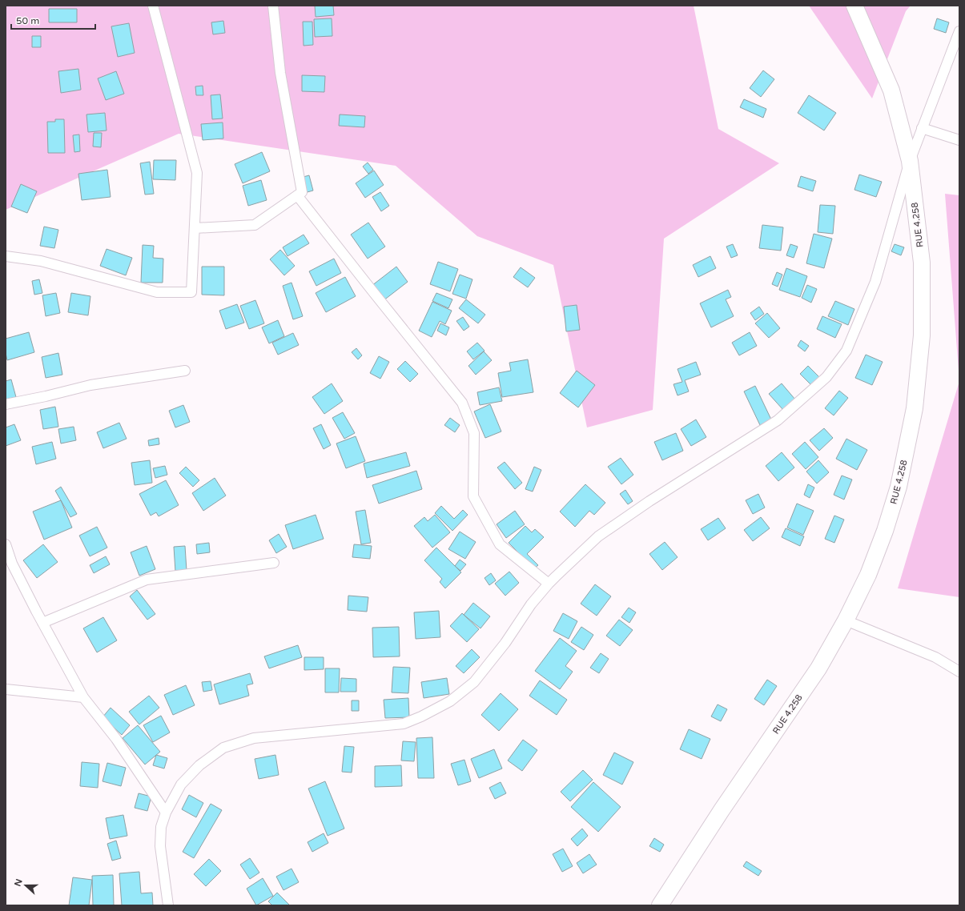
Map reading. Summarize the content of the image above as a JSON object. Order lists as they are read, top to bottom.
{
  "streets": {
    "highway": ["RUE 4.258"]
  },
  "scale_bar": "50 m",
  "north": "left"
}
